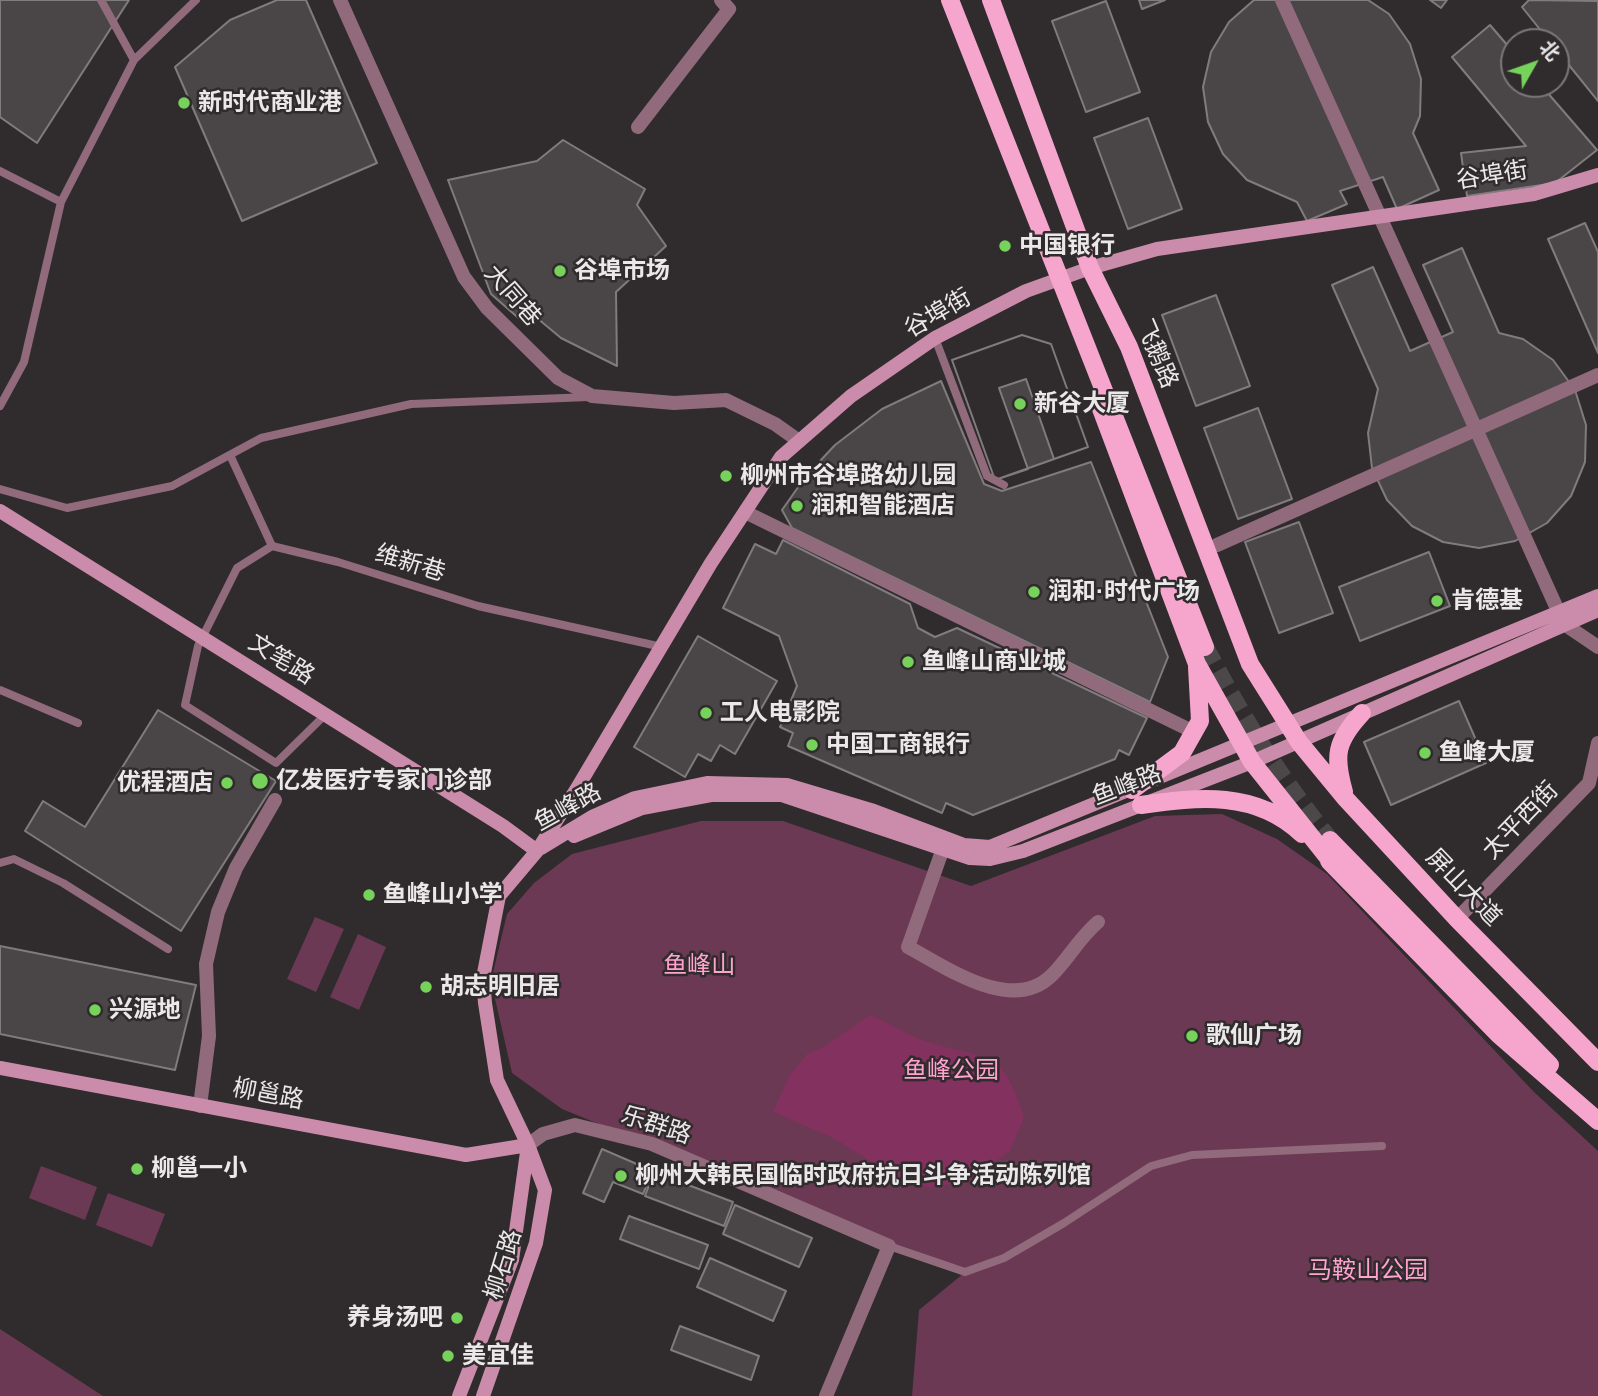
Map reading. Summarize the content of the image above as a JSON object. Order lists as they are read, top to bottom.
{
  "streets": {
    "main road": ["飞鹅路", "屏山大道"],
    "street": [
      "谷埠街",
      "大同巷",
      "文笔路",
      "鱼峰路",
      "太平西街",
      "柳邕路",
      "乐群路",
      "柳石路"
    ],
    "lane": ["维新巷"]
  },
  "crossings": [
    ["谷埠街", "大同巷"],
    ["谷埠街", "飞鹅路"],
    ["谷埠街", "维新巷"],
    ["谷埠街", "文笔路"],
    ["谷埠街", "鱼峰路"],
    ["谷埠街", "柳石路"],
    ["飞鹅路", "鱼峰路"],
    ["飞鹅路", "屏山大道"],
    ["文笔路", "鱼峰路"],
    ["文笔路", "柳石路"],
    ["鱼峰路", "屏山大道"],
    ["鱼峰路", "柳石路"],
    ["太平西街", "屏山大道"],
    ["柳邕路", "乐群路"],
    ["柳邕路", "柳石路"],
    ["乐群路", "柳石路"]
  ],
  "parks": ["鱼峰山", "鱼峰公园", "马鞍山公园"],
  "places": [
    "新时代商业港",
    "中国银行",
    "谷埠市场",
    "新谷大厦",
    "柳州市谷埠路幼儿园",
    "润和智能酒店",
    "润和·时代广场",
    "肯德基",
    "鱼峰山商业城",
    "工人电影院",
    "中国工商银行",
    "鱼峰大厦",
    "亿发医疗专家门诊部",
    "优程酒店",
    "鱼峰山小学",
    "胡志明旧居",
    "兴源地",
    "歌仙广场",
    "柳邕一小",
    "柳州大韩民国临时政府抗日斗争活动陈列馆",
    "养身汤吧",
    "美宜佳"
  ],
  "north": "top right"
}
